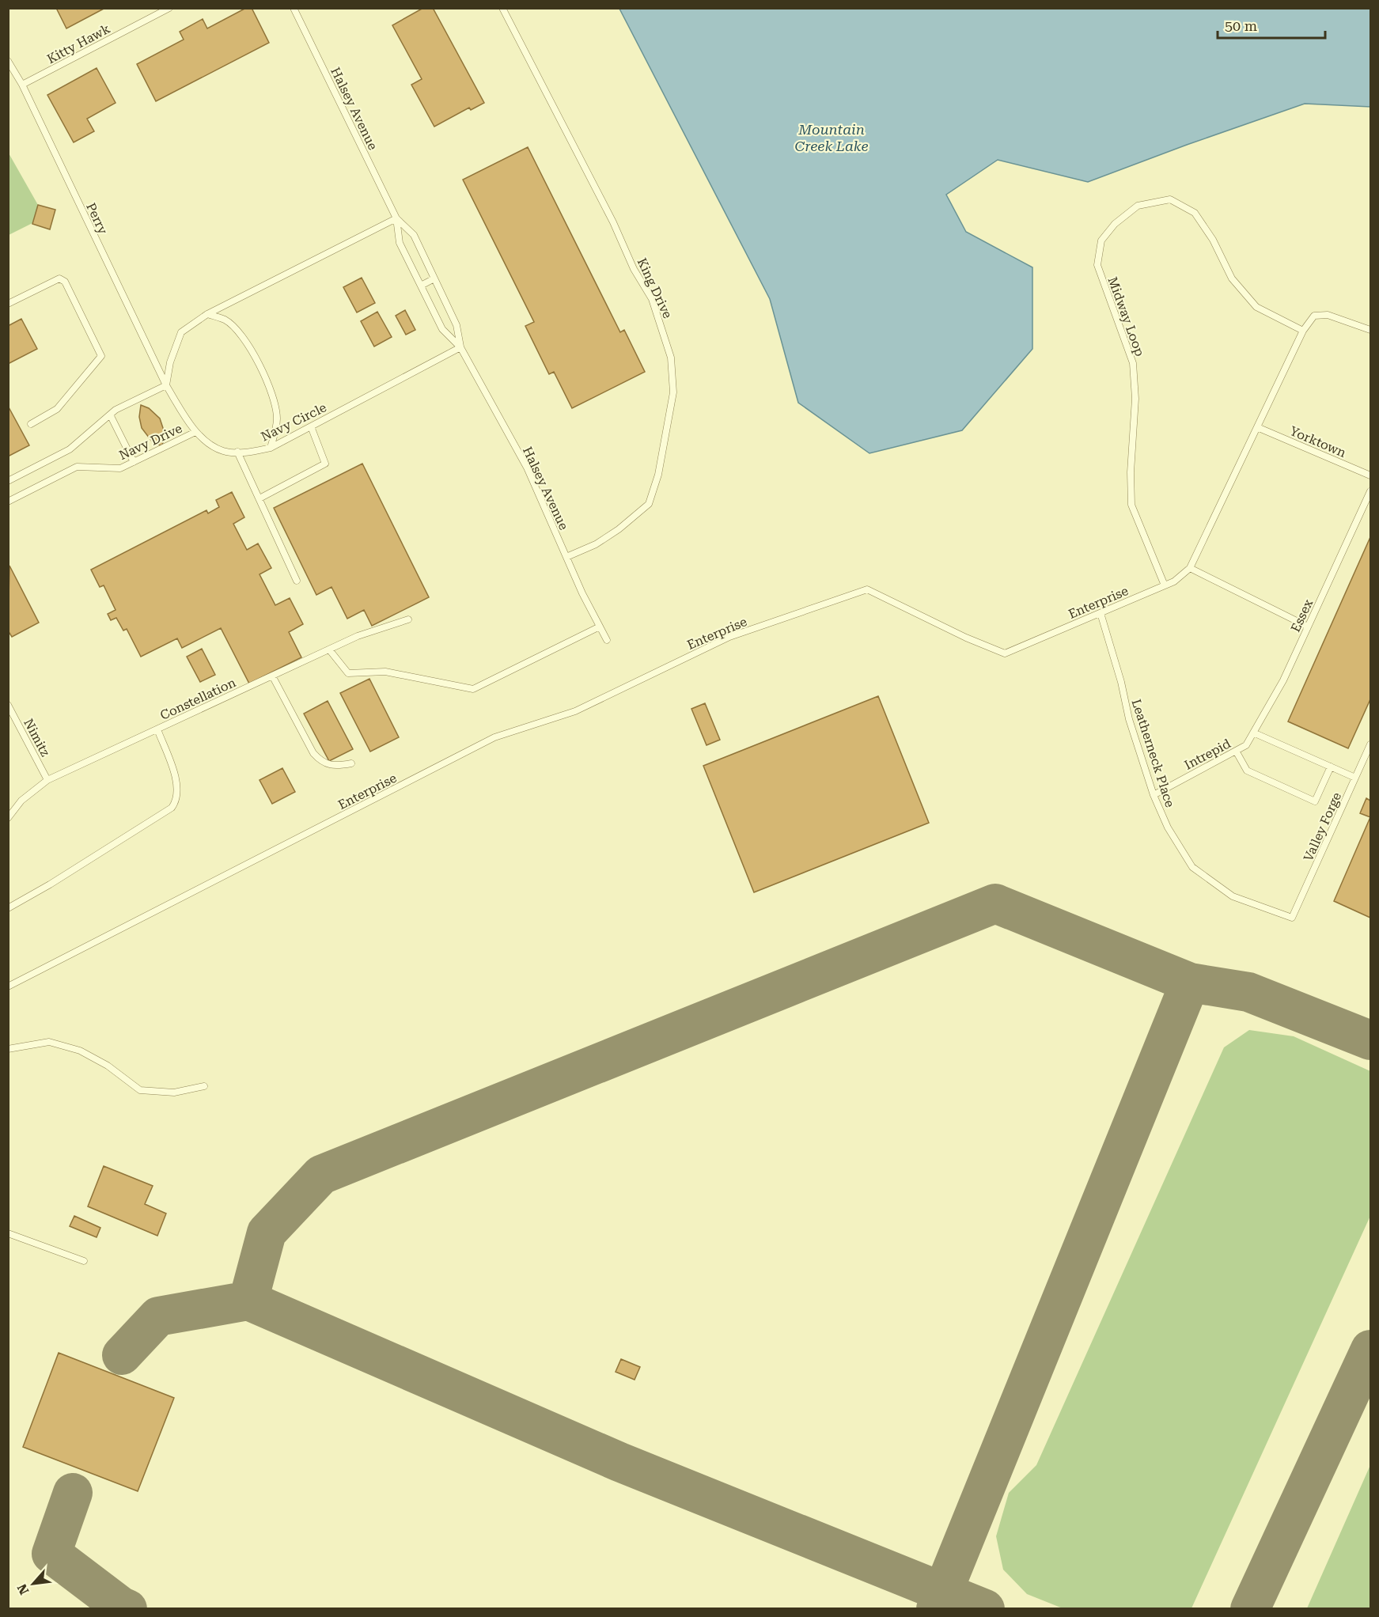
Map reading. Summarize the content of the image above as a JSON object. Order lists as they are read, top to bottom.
{
  "streets": {
    "lane": [
      "Kitty Hawk",
      "Halsey Avenue",
      "Perry",
      "King Drive",
      "Midway Loop",
      "Navy Circle",
      "Navy Drive",
      "Yorktown",
      "Enterprise",
      "Essex",
      "Constellation",
      "Nimitz",
      "Leatherneck Place",
      "Intrepid",
      "Valley Forge"
    ]
  },
  "crossings": [
    ["Kitty Hawk", "Perry"],
    ["Halsey Avenue", "King Drive"],
    ["Halsey Avenue", "Navy Circle"],
    ["Perry", "Navy Circle"],
    ["Perry", "Navy Drive"],
    ["Midway Loop", "Enterprise"],
    ["Navy Circle", "Navy Drive"],
    ["Yorktown", "Enterprise"],
    ["Enterprise", "Leatherneck Place"],
    ["Essex", "Intrepid"],
    ["Constellation", "Nimitz"],
    ["Leatherneck Place", "Intrepid"],
    ["Leatherneck Place", "Valley Forge"]
  ],
  "water": ["Mountain Creek Lake"],
  "scale_bar": "50 m",
  "north": "bottom left"
}
